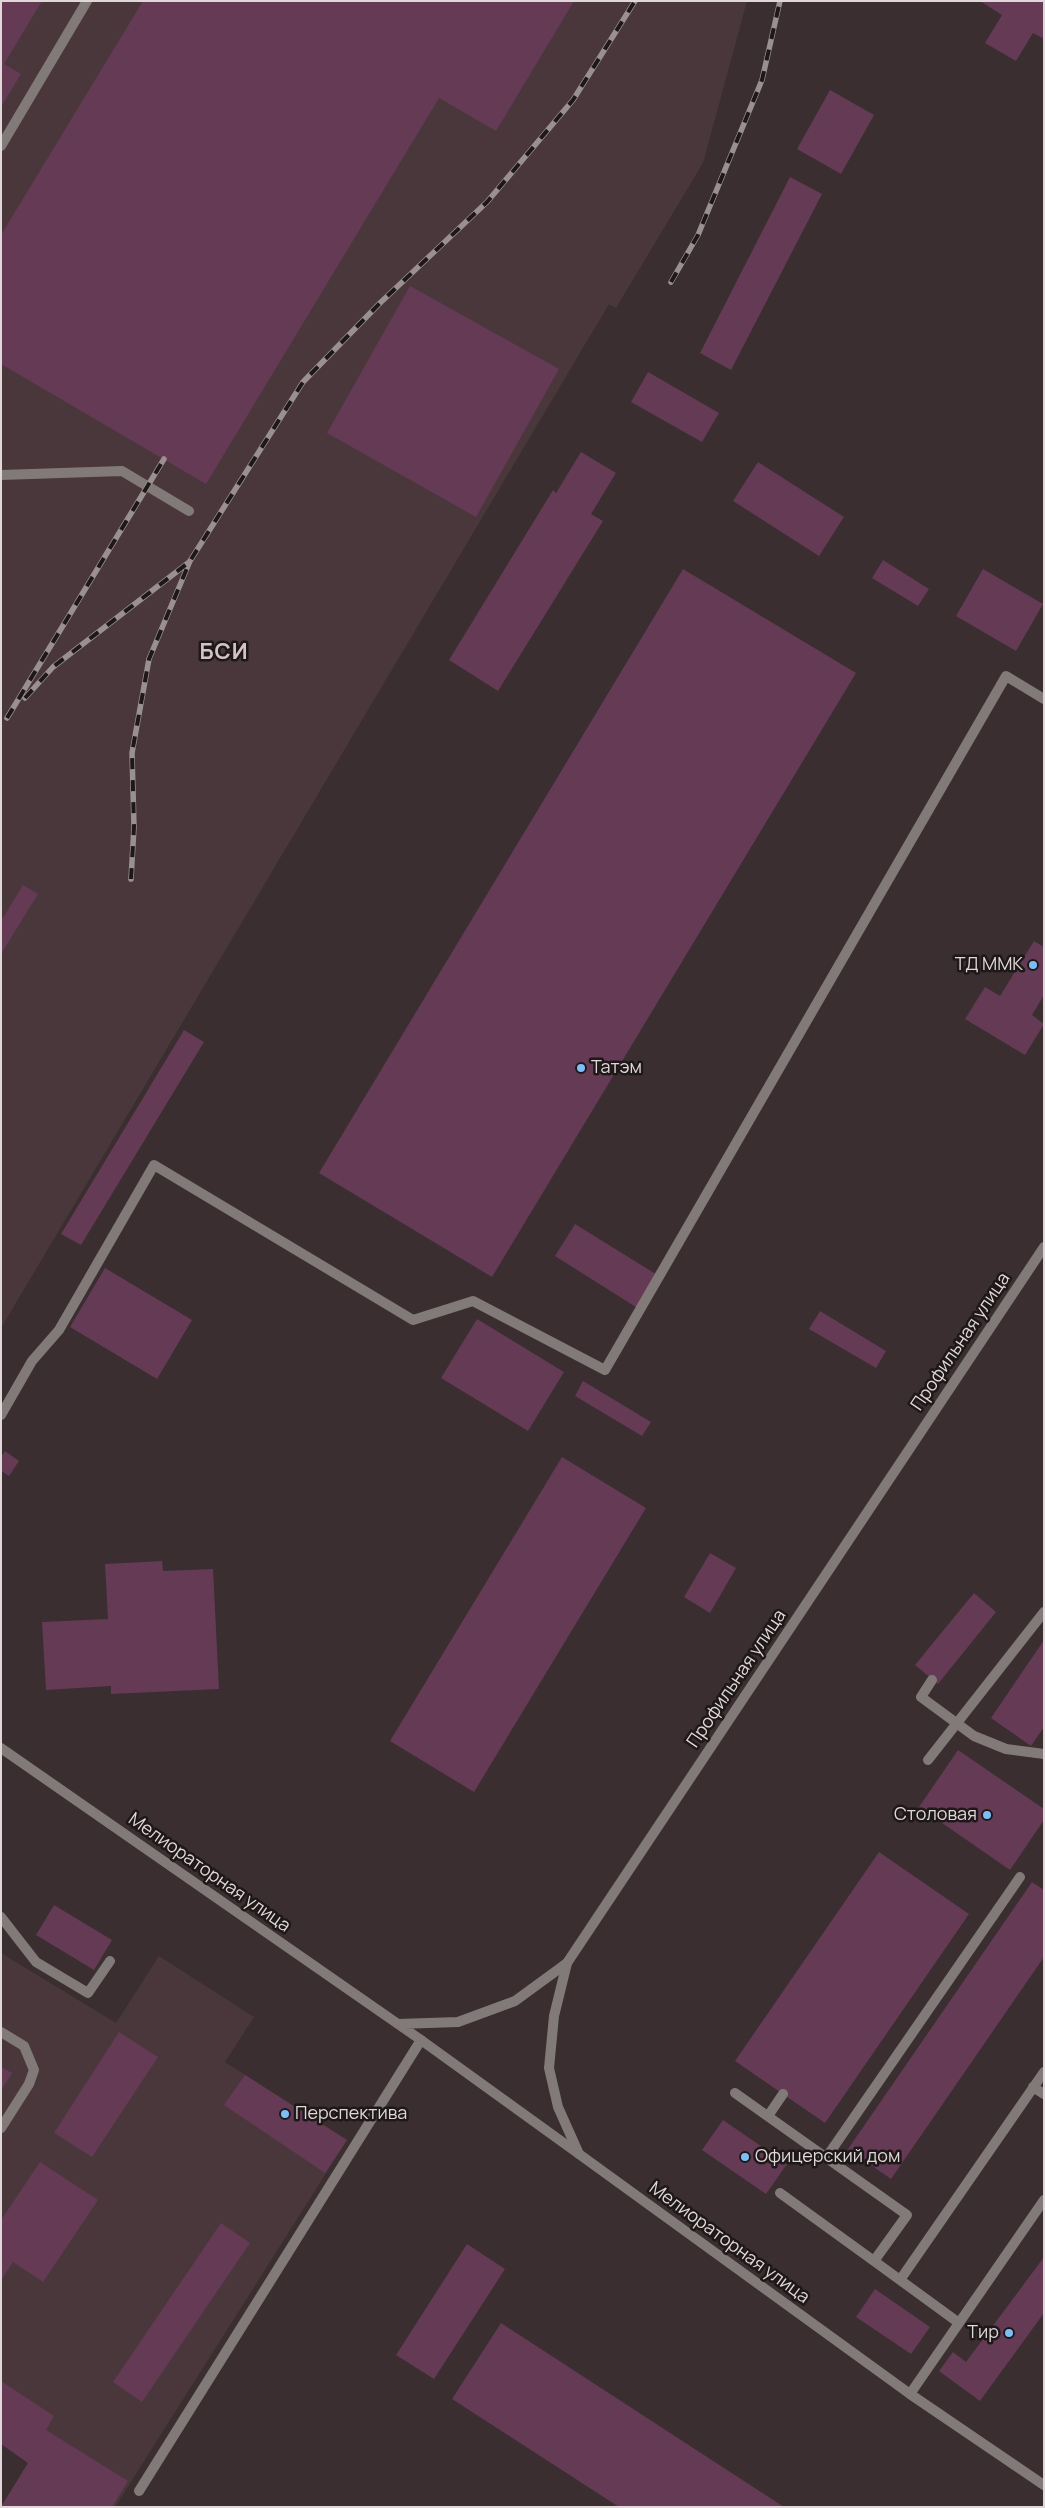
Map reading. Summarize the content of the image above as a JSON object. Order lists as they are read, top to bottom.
{
  "streets": {
    "street": ["Профильная улица", "Мелиораторная улица"]
  },
  "crossings": [
    ["Профильная улица", "Мелиораторная улица"]
  ],
  "districts": ["БСИ"],
  "places": [
    "ТД ММК",
    "Татэм",
    "Столовая",
    "Перспектива",
    "Офицерский дом",
    "Тир"
  ]
}
